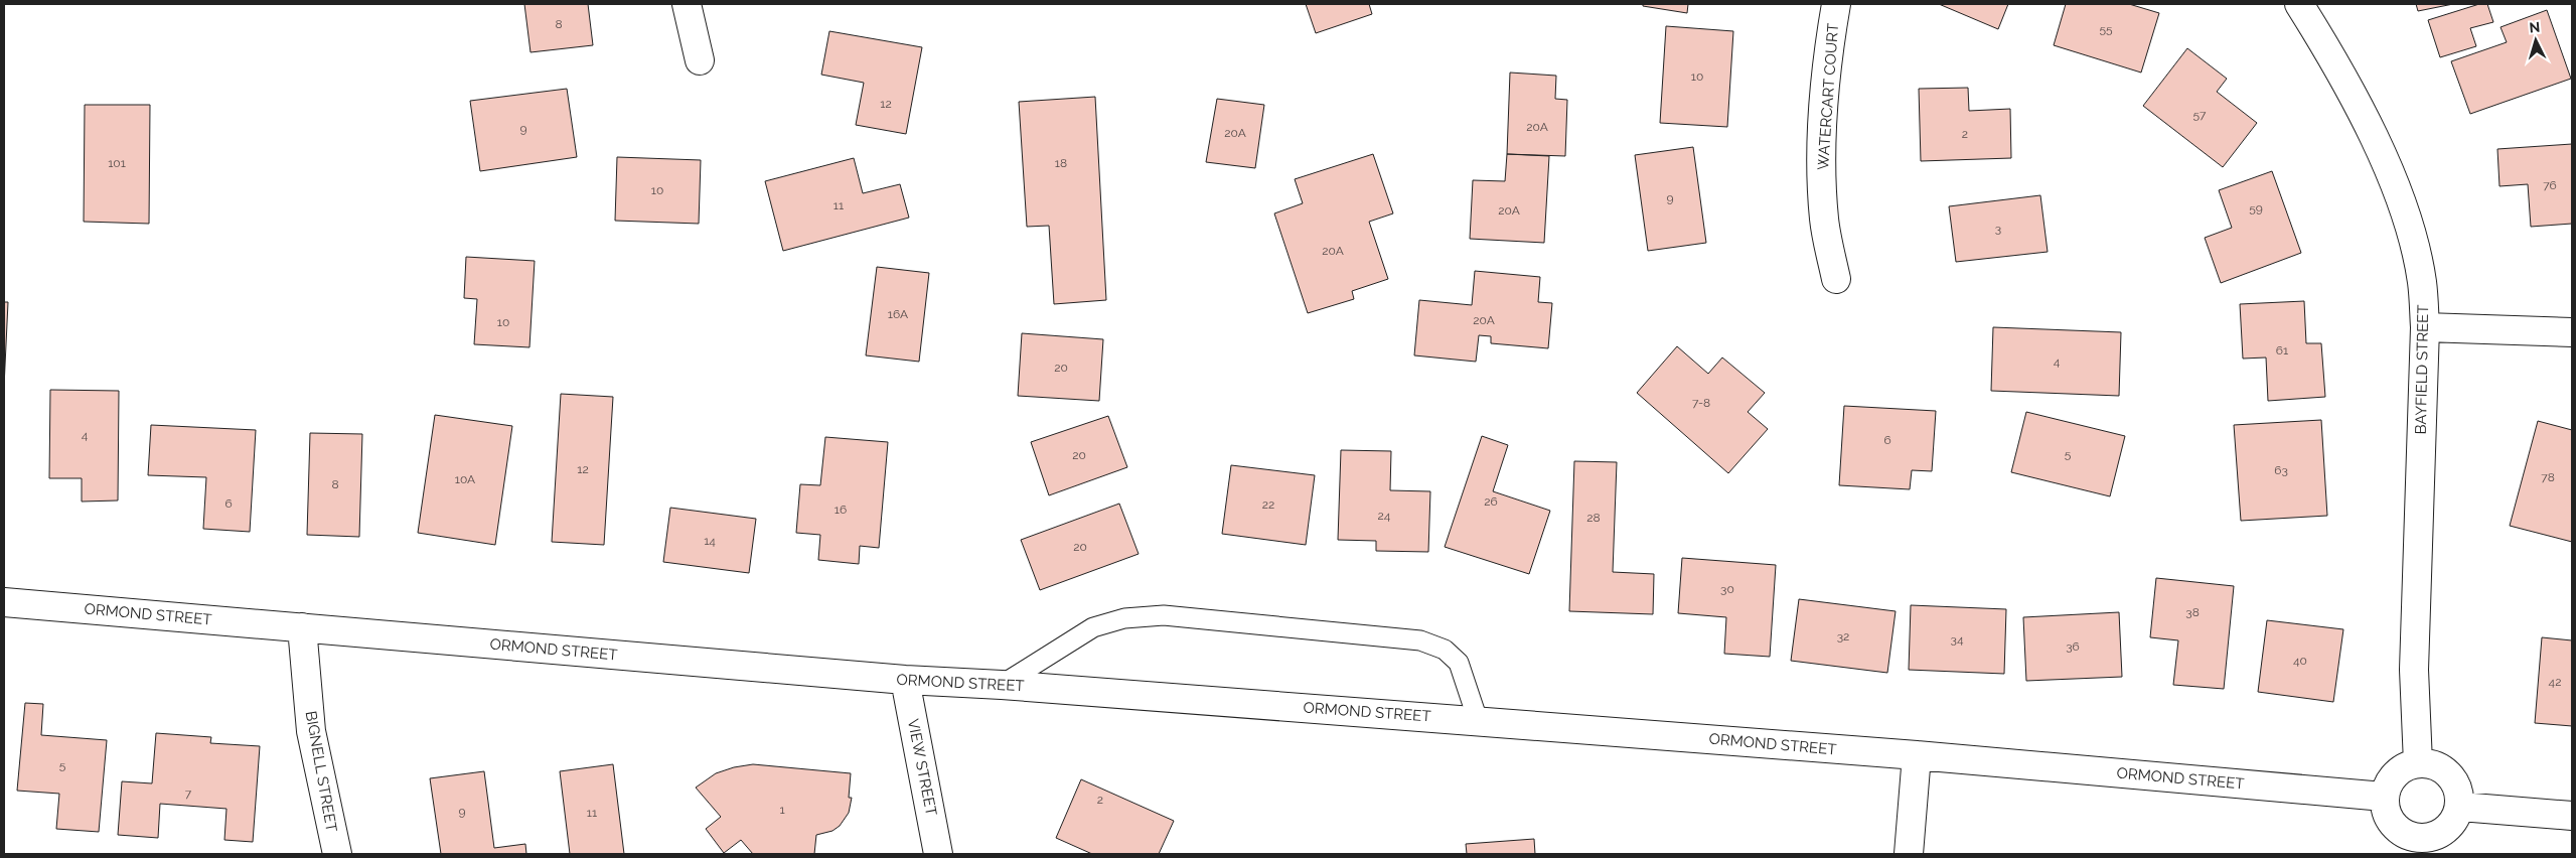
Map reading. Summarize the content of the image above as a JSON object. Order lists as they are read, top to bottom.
{
  "streets": {
    "street": [
      "WATERCART COURT",
      "BAYFIELD STREET",
      "ORMOND STREET",
      "VIEW STREET",
      "BIGNELL STREET"
    ]
  },
  "crossings": [
    ["BAYFIELD STREET", "ORMOND STREET"],
    ["ORMOND STREET", "VIEW STREET"],
    ["ORMOND STREET", "BIGNELL STREET"]
  ],
  "house_numbers": [
    "8",
    "55",
    "10",
    "12",
    "57",
    "20A",
    "9",
    "20A",
    "2",
    "101",
    "18",
    "76",
    "10",
    "9",
    "11",
    "59",
    "20A",
    "3",
    "20A",
    "16A",
    "20A",
    "10",
    "61",
    "4",
    "20",
    "7-8",
    "4",
    "6",
    "5",
    "20",
    "12",
    "63",
    "78",
    "10A",
    "8",
    "26",
    "6",
    "22",
    "16",
    "24",
    "28",
    "14",
    "20",
    "30",
    "38",
    "32",
    "34",
    "36",
    "40",
    "42",
    "5",
    "7",
    "2",
    "1",
    "9",
    "11"
  ],
  "north": "top"
}
